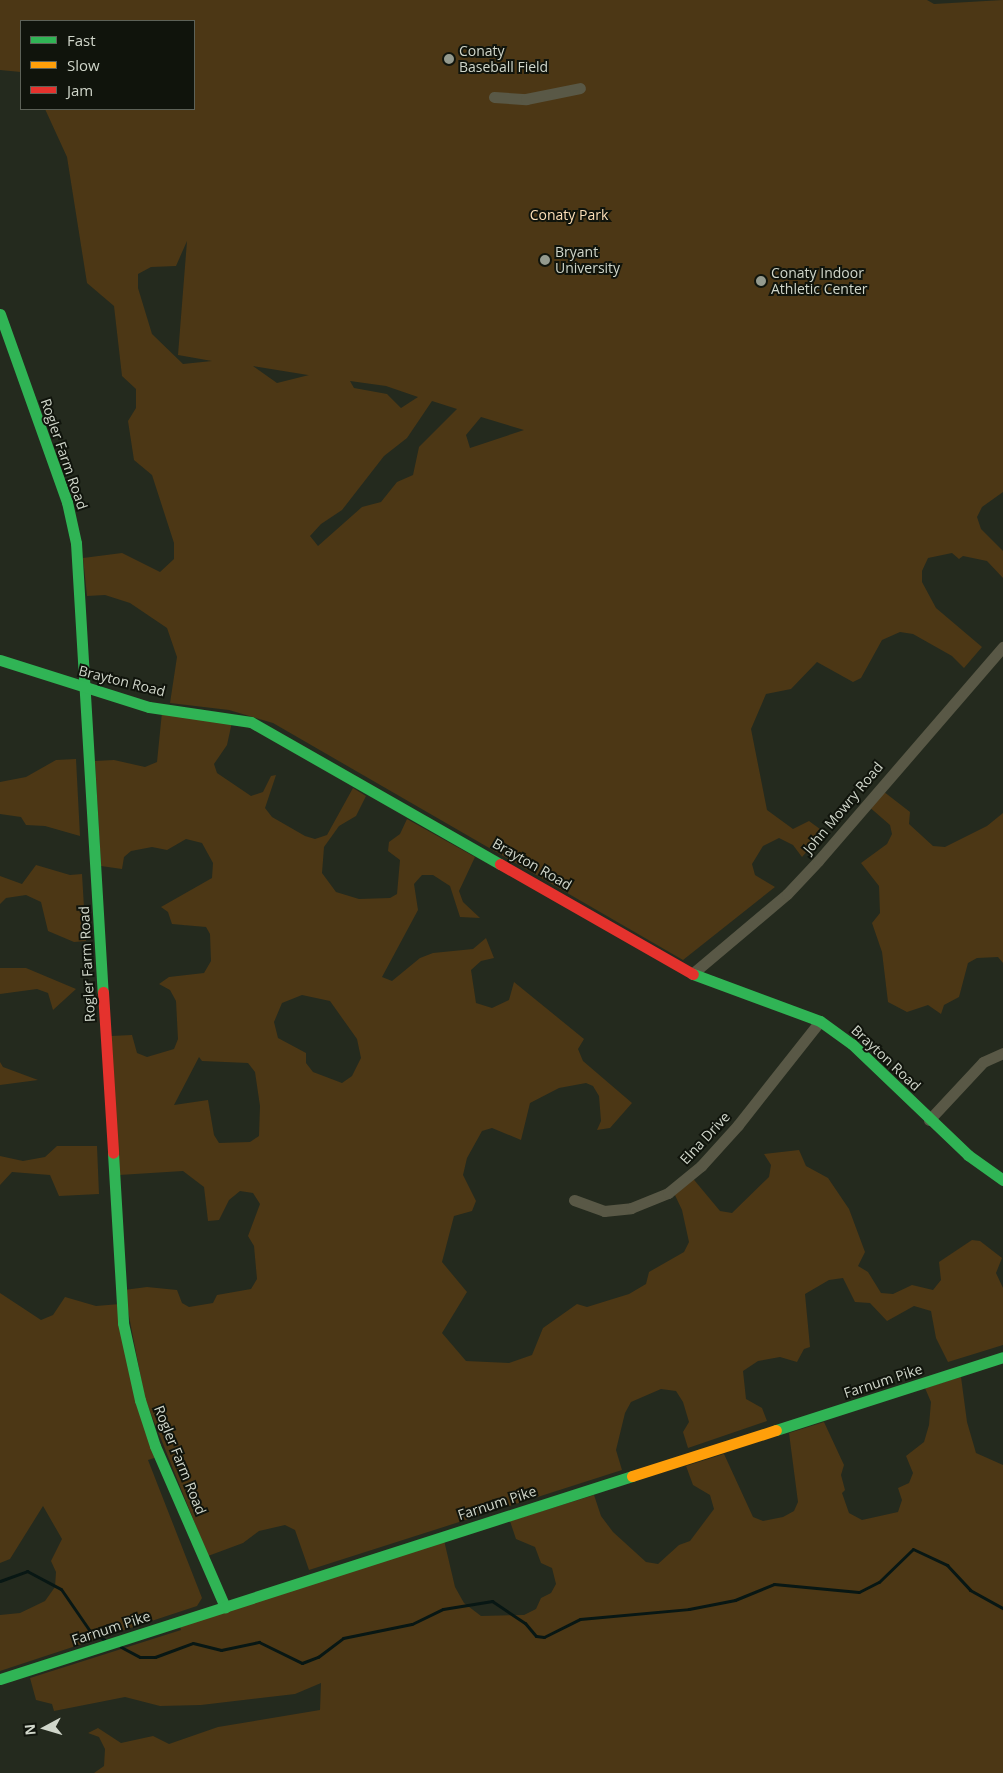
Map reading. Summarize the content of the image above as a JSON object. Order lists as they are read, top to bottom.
{
  "streets": {
    "street": [
      "Rogler Farm Road",
      "Brayton Road",
      "John Mowry Road",
      "Elna Drive",
      "Farnum Pike"
    ]
  },
  "crossings": [
    ["Rogler Farm Road", "Brayton Road"],
    ["Rogler Farm Road", "Farnum Pike"],
    ["Brayton Road", "John Mowry Road"],
    ["Brayton Road", "Elna Drive"]
  ],
  "parks": ["Conaty Park"],
  "places": ["Conaty Baseball Field", "Bryant University", "Conaty Indoor Athletic Center"],
  "legend": ["Fast", "Slow", "Jam"],
  "north": "left"
}
